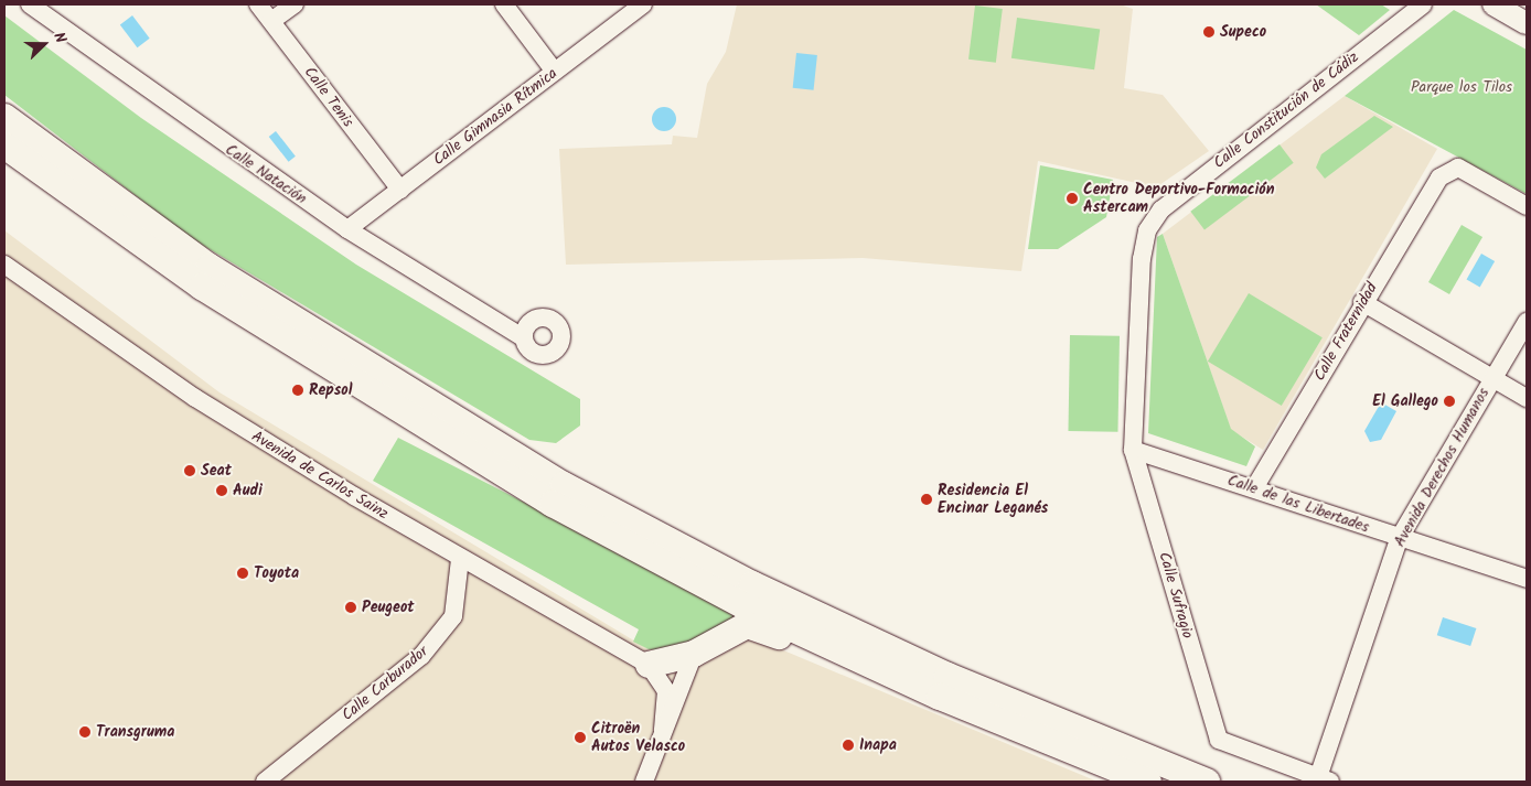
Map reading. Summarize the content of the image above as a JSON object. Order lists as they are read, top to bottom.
{
  "streets": {
    "street": [
      "Calle Tenis",
      "Calle Constitución de Cádiz",
      "Calle Gimnasia Rítmica",
      "Calle Natación",
      "Calle Fraternidad",
      "Avenida Derechos Humanos",
      "Avenida de Carlos Sainz",
      "Calle de las Libertades",
      "Calle Sufragio",
      "Calle Carburador"
    ]
  },
  "crossings": [
    ["Calle Tenis", "Calle Gimnasia Rítmica"],
    ["Calle Constitución de Cádiz", "Calle de las Libertades"],
    ["Calle Constitución de Cádiz", "Calle Sufragio"],
    ["Calle Gimnasia Rítmica", "Calle Natación"],
    ["Calle Fraternidad", "Calle de las Libertades"],
    ["Avenida Derechos Humanos", "Calle de las Libertades"],
    ["Avenida Derechos Humanos", "Calle Sufragio"],
    ["Avenida de Carlos Sainz", "Calle Carburador"],
    ["Calle de las Libertades", "Calle Sufragio"]
  ],
  "parks": ["Parque los Tilos"],
  "places": [
    "Supeco",
    "Centro Deportivo-Formación Astercam",
    "Repsol",
    "El Gallego",
    "Seat",
    "Audi",
    "Residencia El Encinar Leganés",
    "Toyota",
    "Peugeot",
    "Transgruma",
    "Citroën Autos Velasco",
    "Inapa"
  ],
  "north": "right"
}
